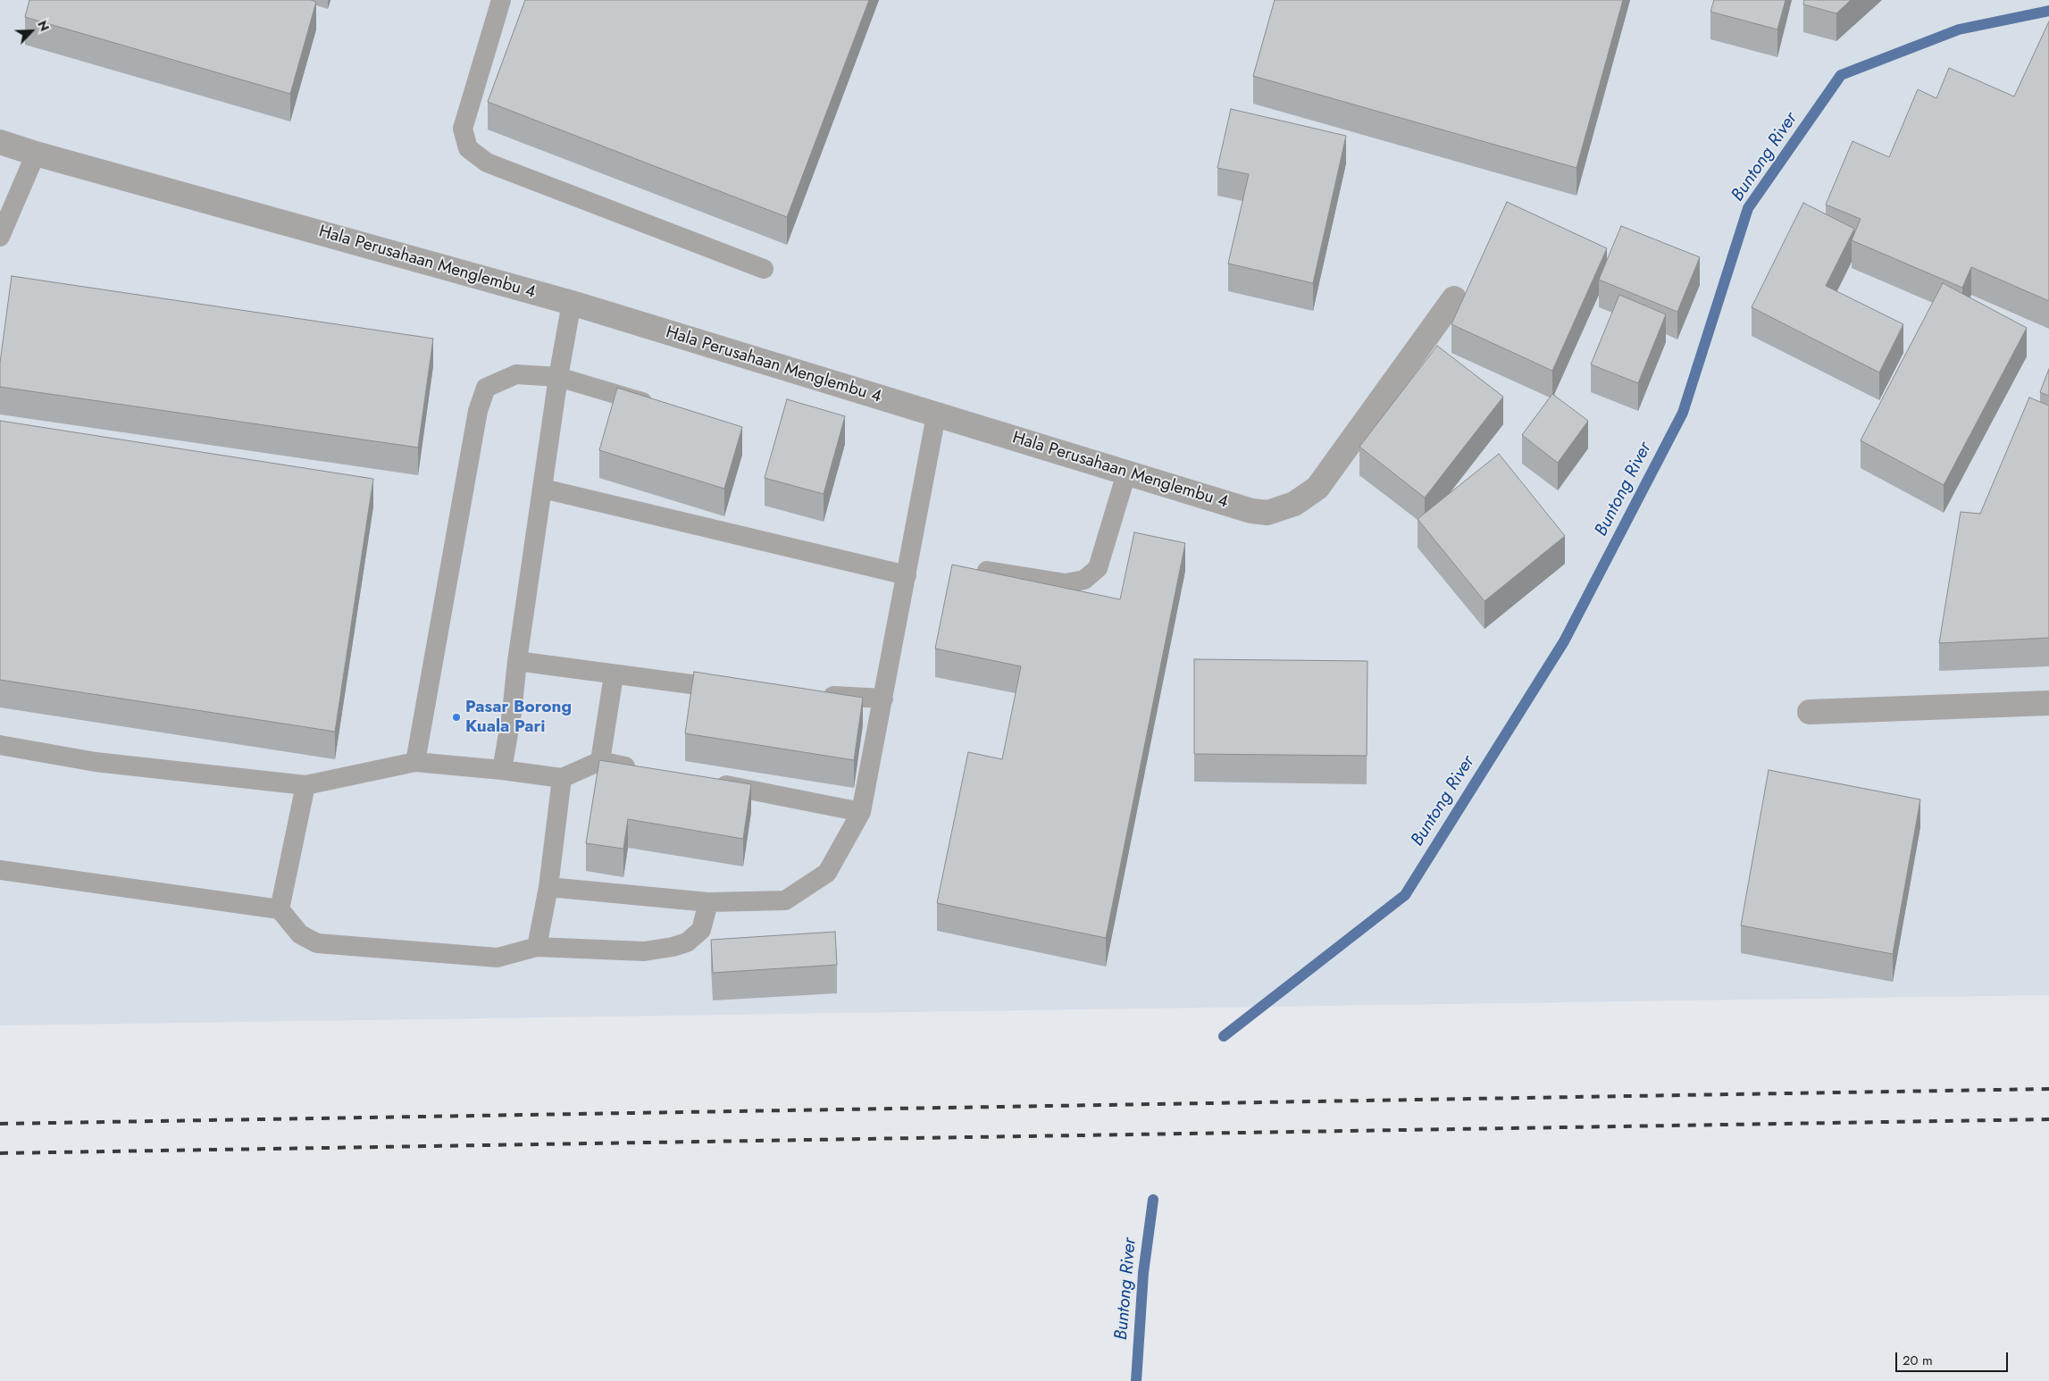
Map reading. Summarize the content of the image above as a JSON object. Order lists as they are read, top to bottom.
{
  "streets": {
    "street": ["Hala Perusahaan Menglembu 4"]
  },
  "water": ["Buntong River"],
  "places": ["Pasar Borong Kuala Pari"],
  "scale_bar": "20 m",
  "north": "top right"
}
